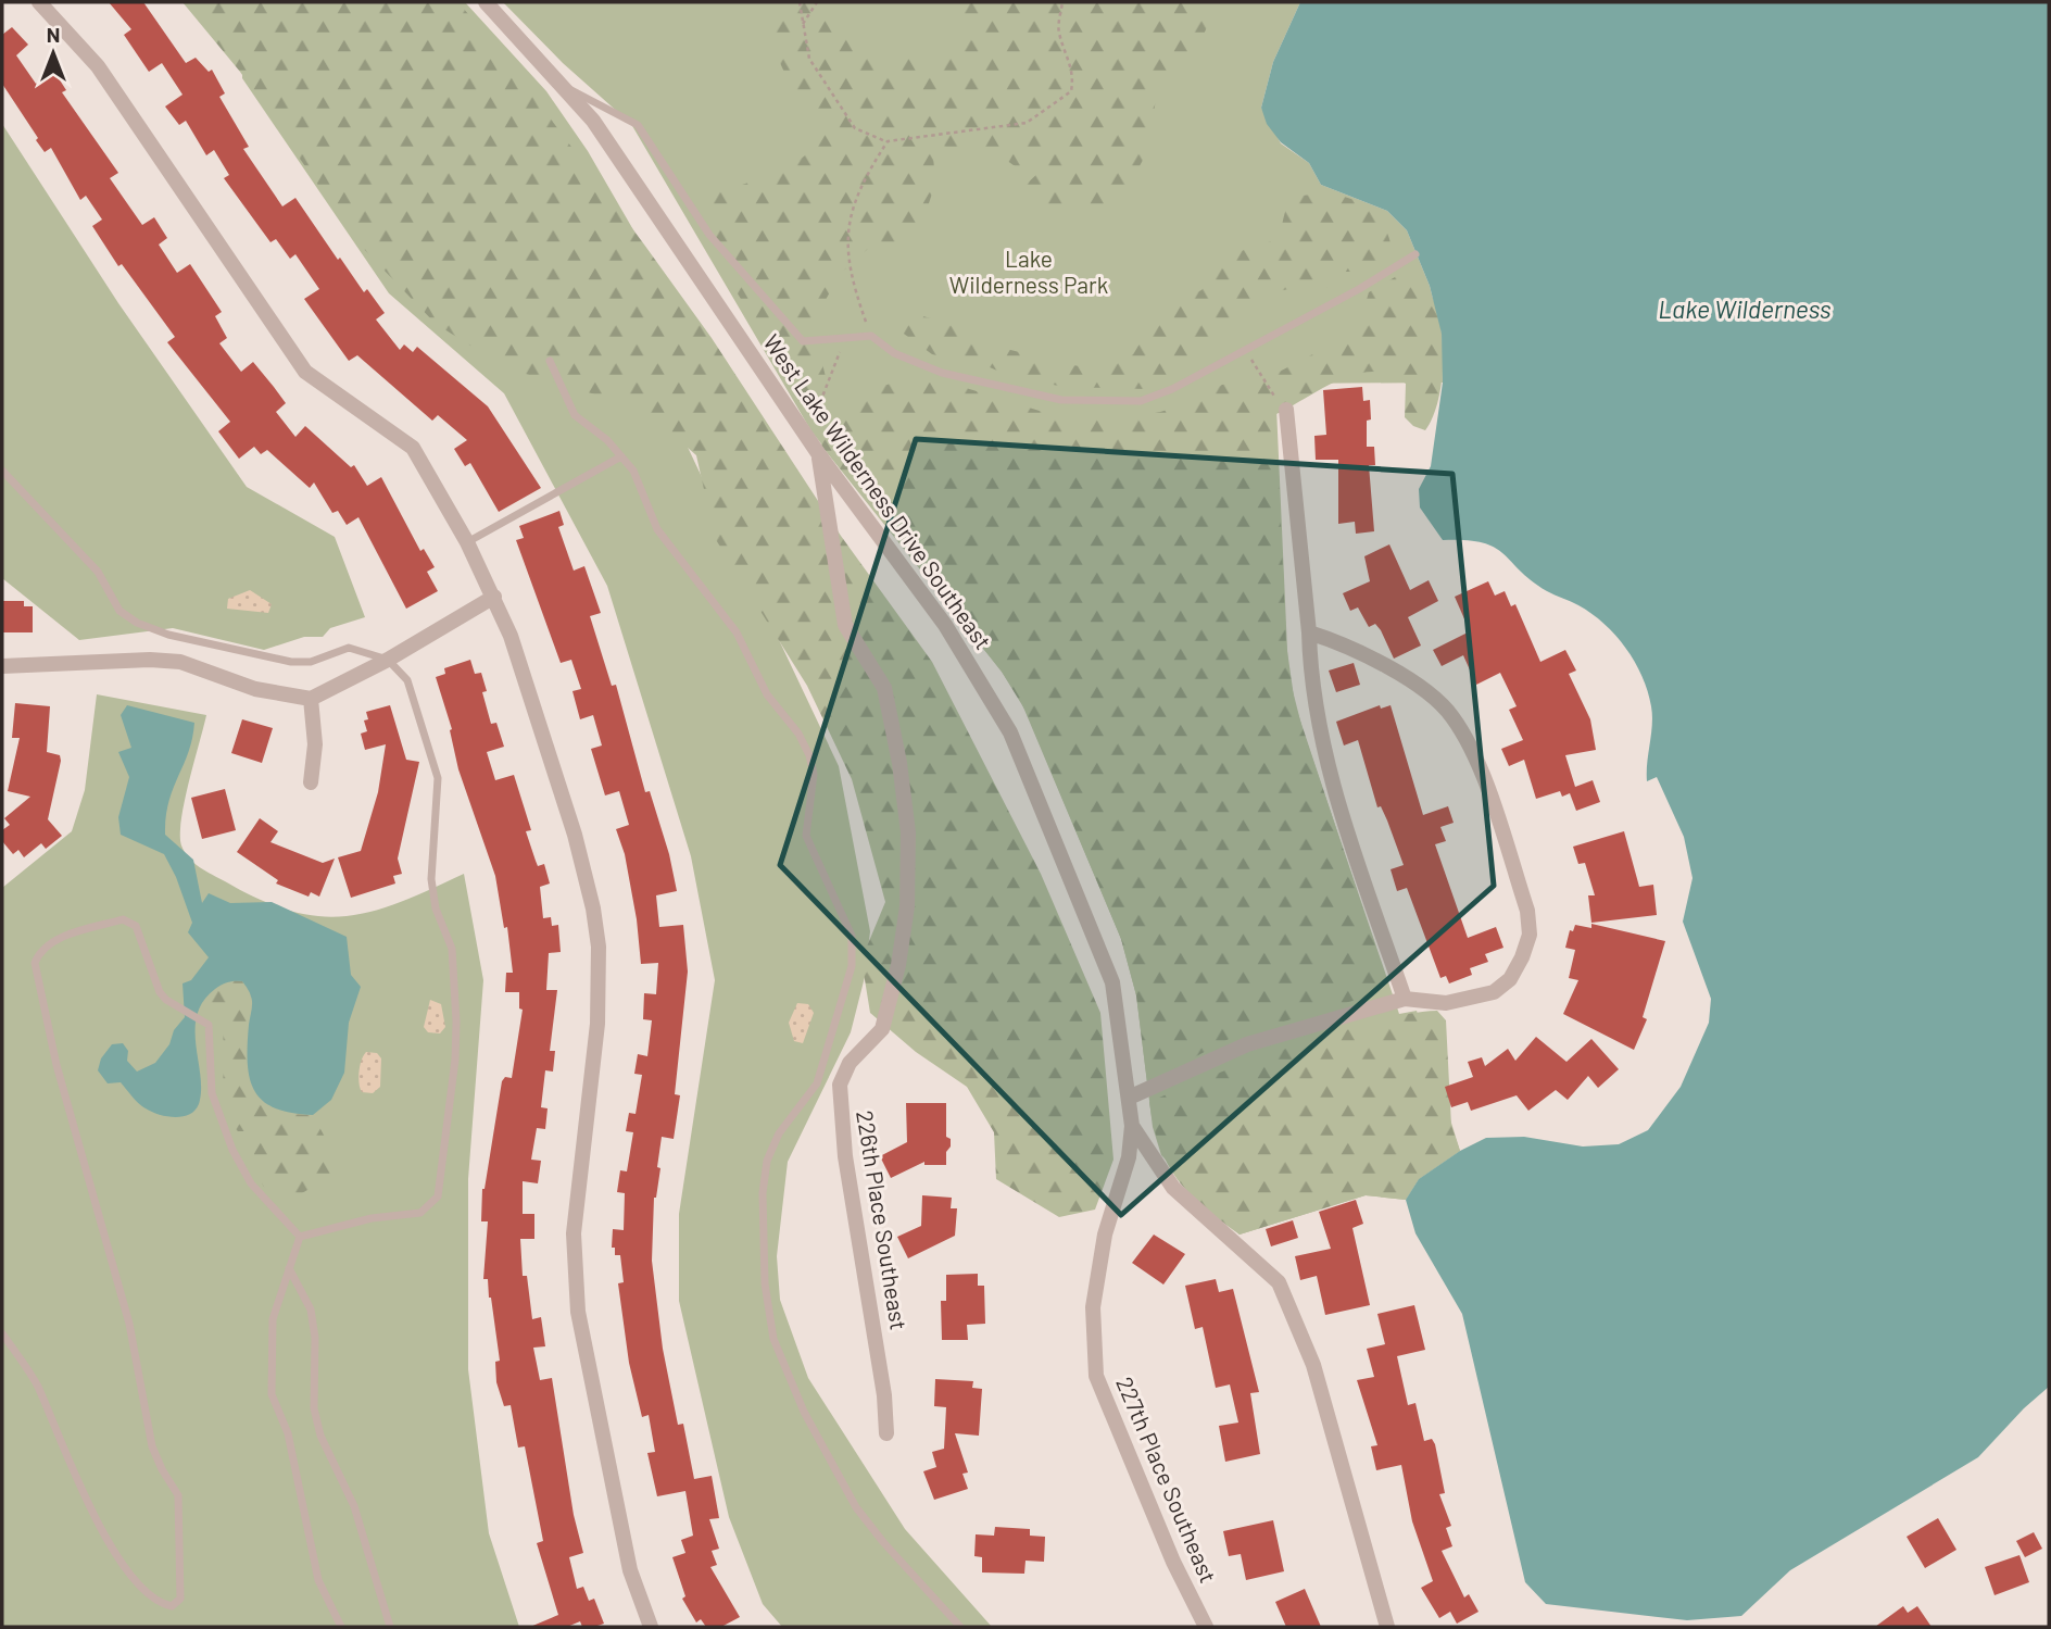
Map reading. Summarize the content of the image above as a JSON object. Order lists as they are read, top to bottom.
{
  "streets": {
    "street": ["West Lake Wilderness Drive Southeast", "226th Place Southeast", "227th Place Southeast"]
  },
  "crossings": [
    ["West Lake Wilderness Drive Southeast", "226th Place Southeast"],
    ["West Lake Wilderness Drive Southeast", "227th Place Southeast"]
  ],
  "water": ["Lake Wilderness"],
  "parks": ["Lake Wilderness Park"],
  "north": "top"
}
